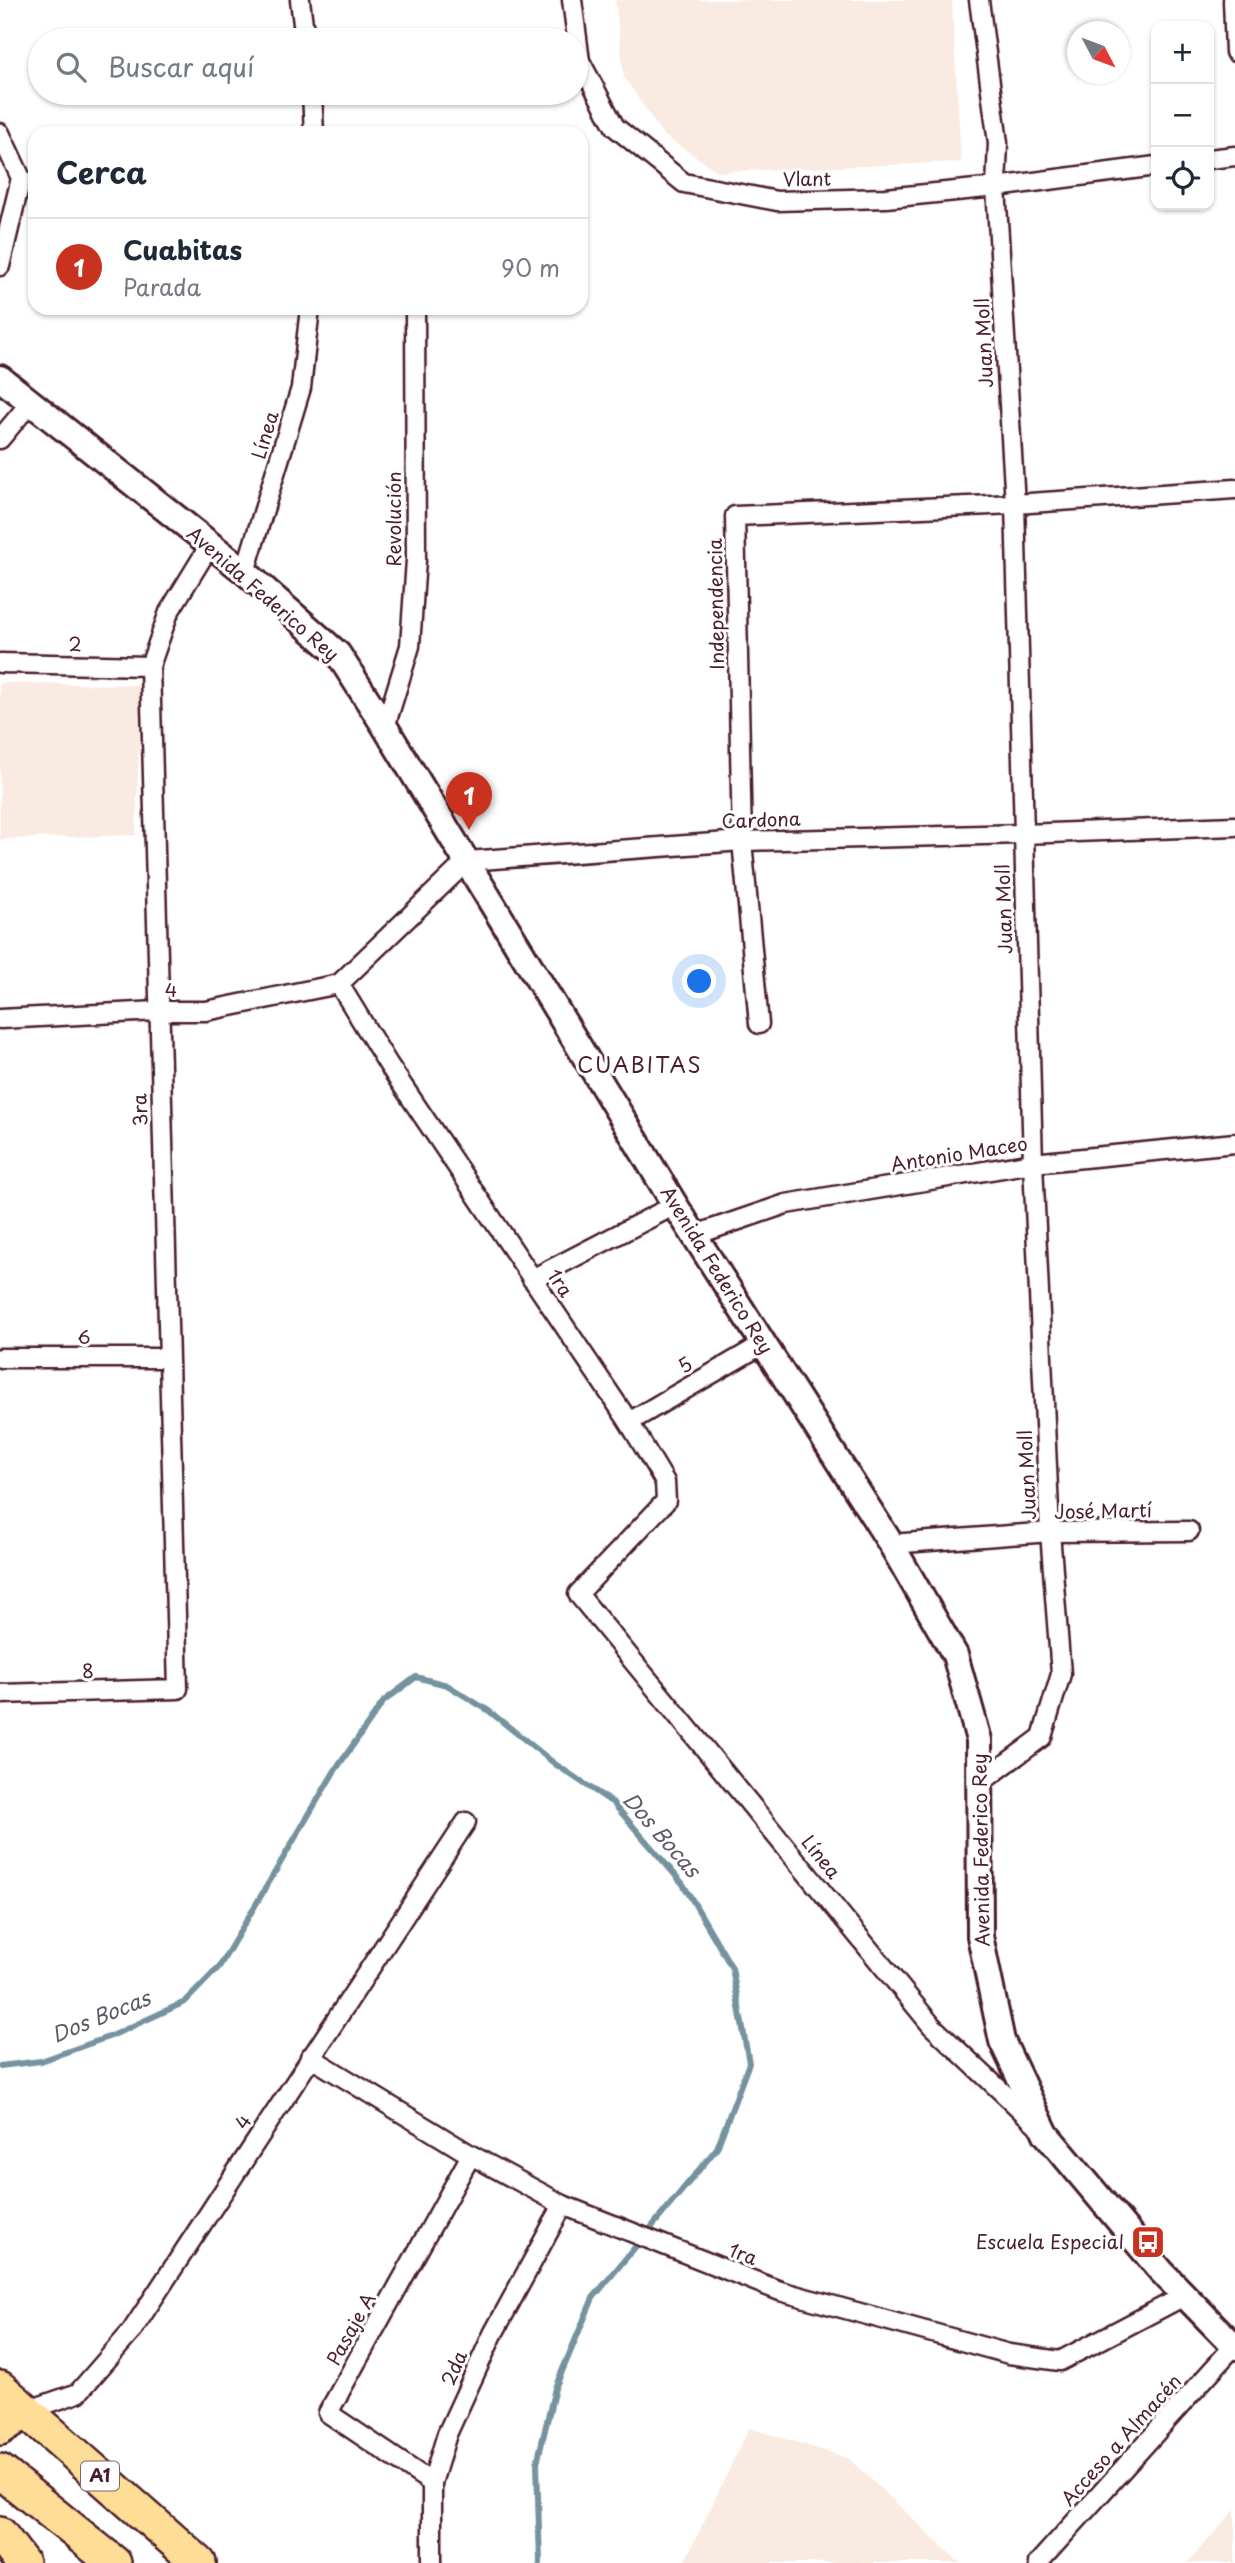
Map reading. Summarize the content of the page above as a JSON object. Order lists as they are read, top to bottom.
{
  "streets": {
    "highway": ["A1"],
    "main road": ["Avenida Federico Rey"],
    "street": [
      "Vlant",
      "Juan Moll",
      "Línea",
      "Revolución",
      "Independencia",
      "2",
      "Cardona",
      "4",
      "3ra",
      "Antonio Maceo",
      "1ra",
      "6",
      "5",
      "José Martí",
      "8",
      "Pasaje A",
      "2da",
      "Acceso a Almacén"
    ]
  },
  "crossings": [
    ["Vlant", "Juan Moll"],
    ["Juan Moll", "Avenida Federico Rey"],
    ["Juan Moll", "Independencia"],
    ["Juan Moll", "Cardona"],
    ["Juan Moll", "Antonio Maceo"],
    ["Juan Moll", "José Martí"],
    ["Línea", "Avenida Federico Rey"],
    ["Línea", "1ra"],
    ["Revolución", "Avenida Federico Rey"],
    ["Avenida Federico Rey", "Cardona"],
    ["Avenida Federico Rey", "3ra"],
    ["Avenida Federico Rey", "Antonio Maceo"],
    ["Avenida Federico Rey", "1ra"],
    ["Avenida Federico Rey", "5"],
    ["Avenida Federico Rey", "José Martí"],
    ["Avenida Federico Rey", "Acceso a Almacén"],
    ["Independencia", "Cardona"],
    ["2", "3ra"],
    ["4", "3ra"],
    ["4", "1ra"],
    ["4", "A1"],
    ["3ra", "6"],
    ["3ra", "8"],
    ["1ra", "5"],
    ["1ra", "Pasaje A"],
    ["1ra", "2da"],
    ["Pasaje A", "2da"]
  ],
  "districts": ["CUABITAS"],
  "water": ["Dos Bocas"],
  "places": {
    "bus stop": ["Escuela Especial"]
  },
  "north": "bottom right",
  "page": {
    "map_buttons": ["+", "−"],
    "search": "Buscar aquí",
    "heading": "Cerca",
    "list": [
      {
        "mark": "1",
        "name": "Cuabitas",
        "note": "Parada",
        "value": "90 m"
      }
    ],
    "pins": "1"
  }
}
